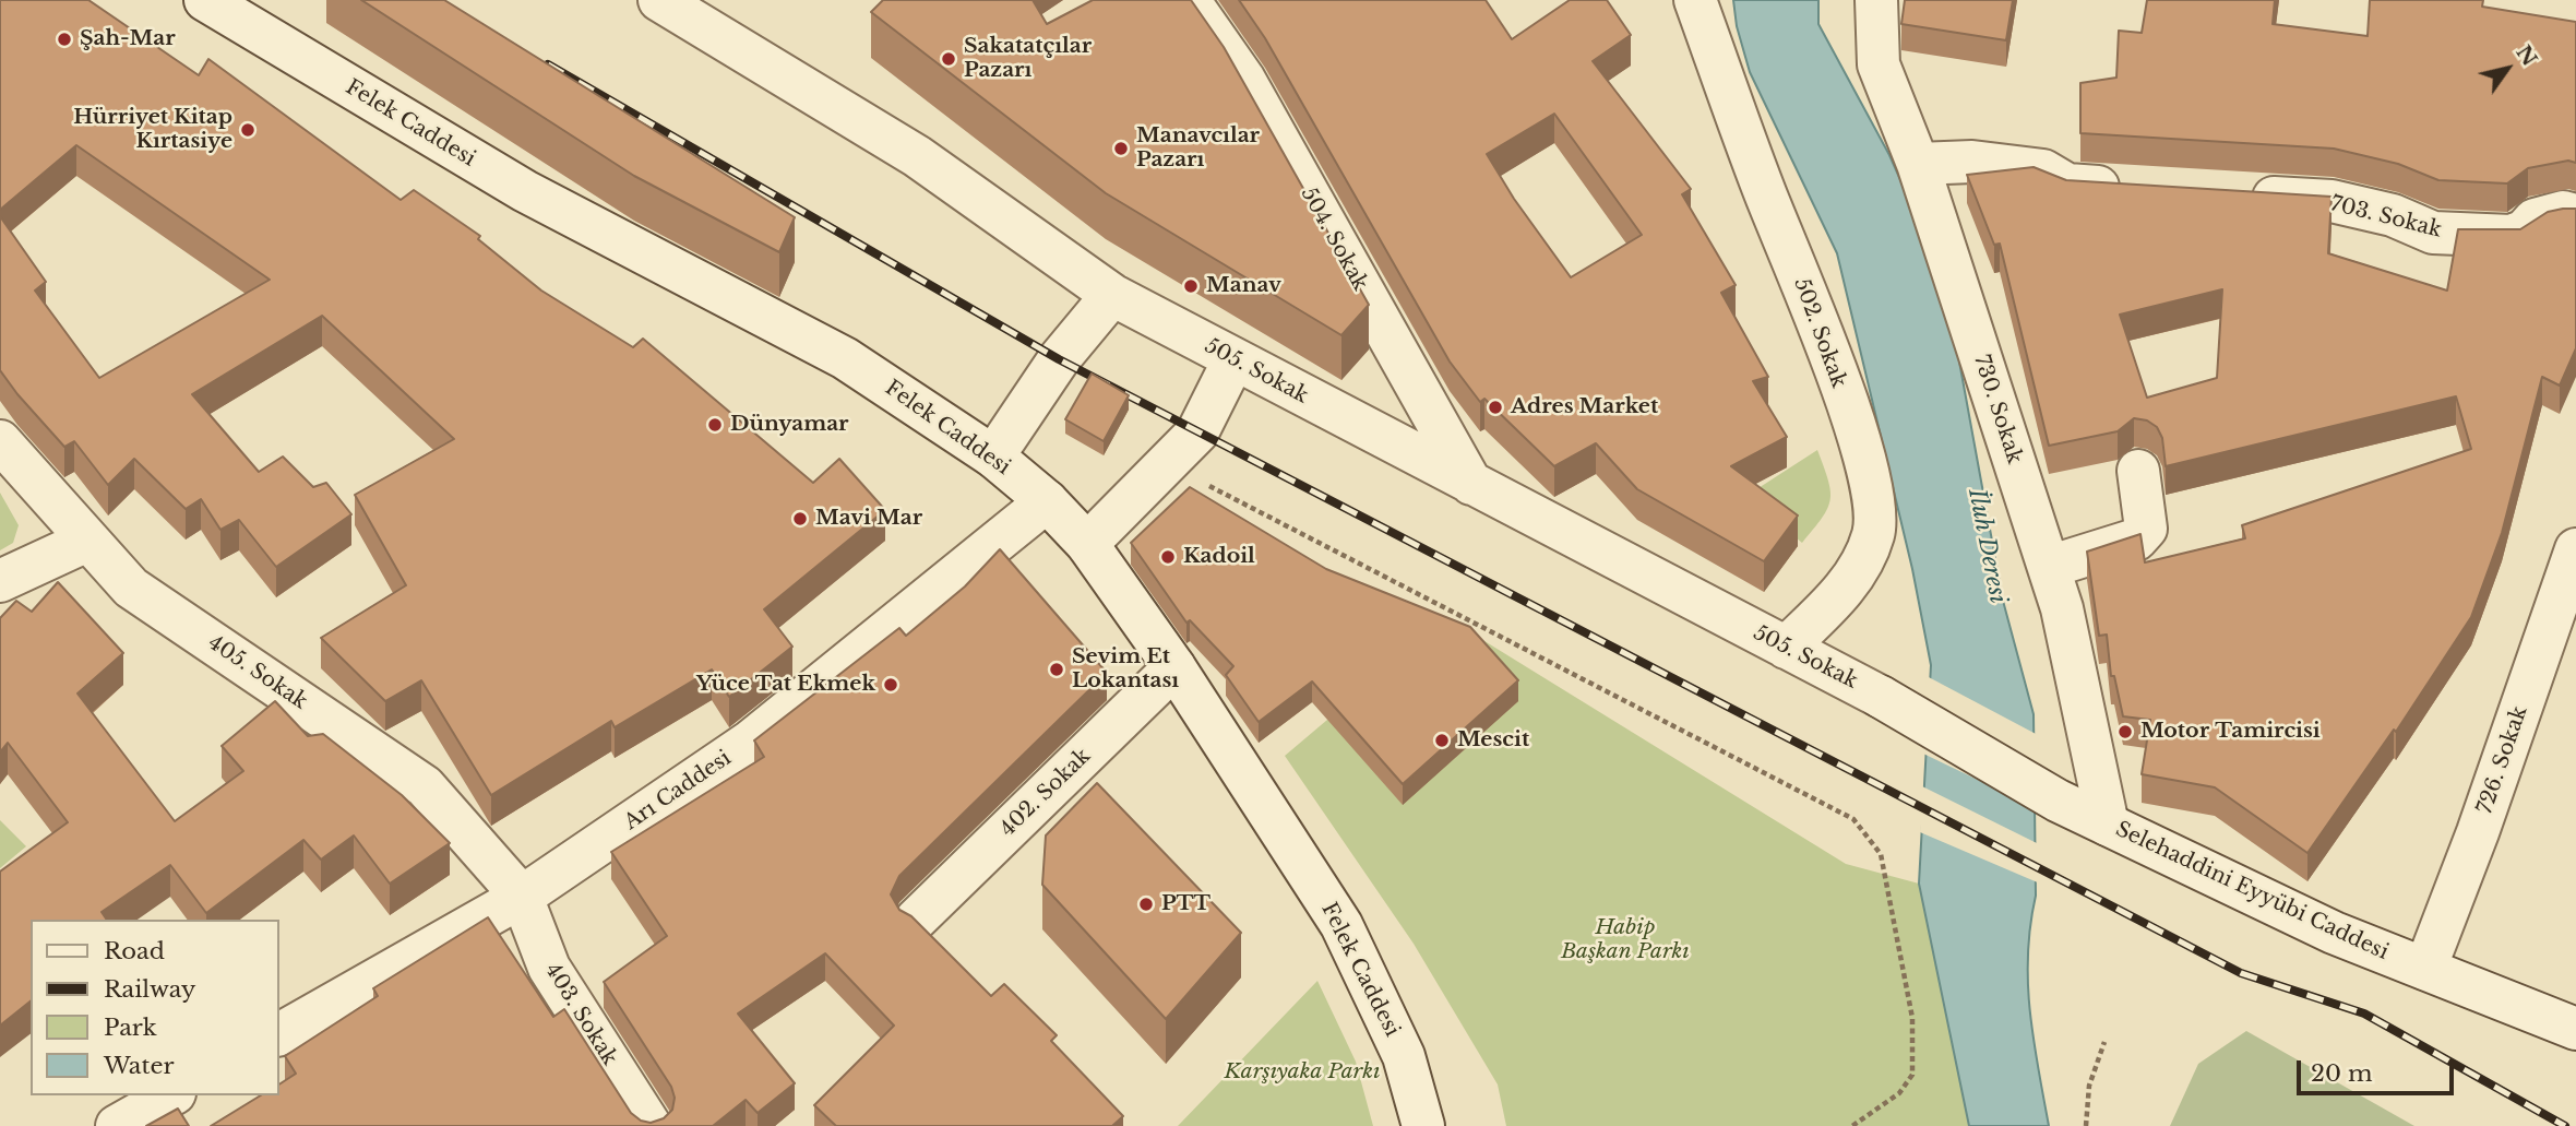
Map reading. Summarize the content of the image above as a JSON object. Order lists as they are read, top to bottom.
{
  "streets": {
    "street": [
      "Felek Caddesi",
      "703. Sokak",
      "504. Sokak",
      "502. Sokak",
      "505. Sokak",
      "730. Sokak",
      "405. Sokak",
      "726. Sokak",
      "Arı Caddesi",
      "402. Sokak",
      "Selehaddini Eyyübi Caddesi",
      "403. Sokak"
    ]
  },
  "crossings": [
    ["Felek Caddesi", "Arı Caddesi"],
    ["Felek Caddesi", "402. Sokak"],
    ["504. Sokak", "505. Sokak"],
    ["502. Sokak", "505. Sokak"],
    ["505. Sokak", "Selehaddini Eyyübi Caddesi"],
    ["730. Sokak", "Selehaddini Eyyübi Caddesi"],
    ["405. Sokak", "Arı Caddesi"],
    ["405. Sokak", "403. Sokak"],
    ["726. Sokak", "Selehaddini Eyyübi Caddesi"],
    ["Arı Caddesi", "403. Sokak"]
  ],
  "water": ["İluh Deresi"],
  "parks": ["Habip Başkan Parkı", "Karşıyaka Parkı"],
  "places": [
    "Şah-Mar",
    "Sakatatçılar Pazarı",
    "Hürriyet Kitap Kırtasiye",
    "Manavcılar Pazarı",
    "Manav",
    "Adres Market",
    "Dünyamar",
    "Mavi Mar",
    "Kadoil",
    "Sevim Et Lokantası",
    "Yüce Tat Ekmek",
    "Motor Tamircisi",
    "Mescit",
    "PTT"
  ],
  "legend": [
    "Road",
    "Railway",
    "Park",
    "Water"
  ],
  "scale_bar": "20 m",
  "north": "top right"
}
